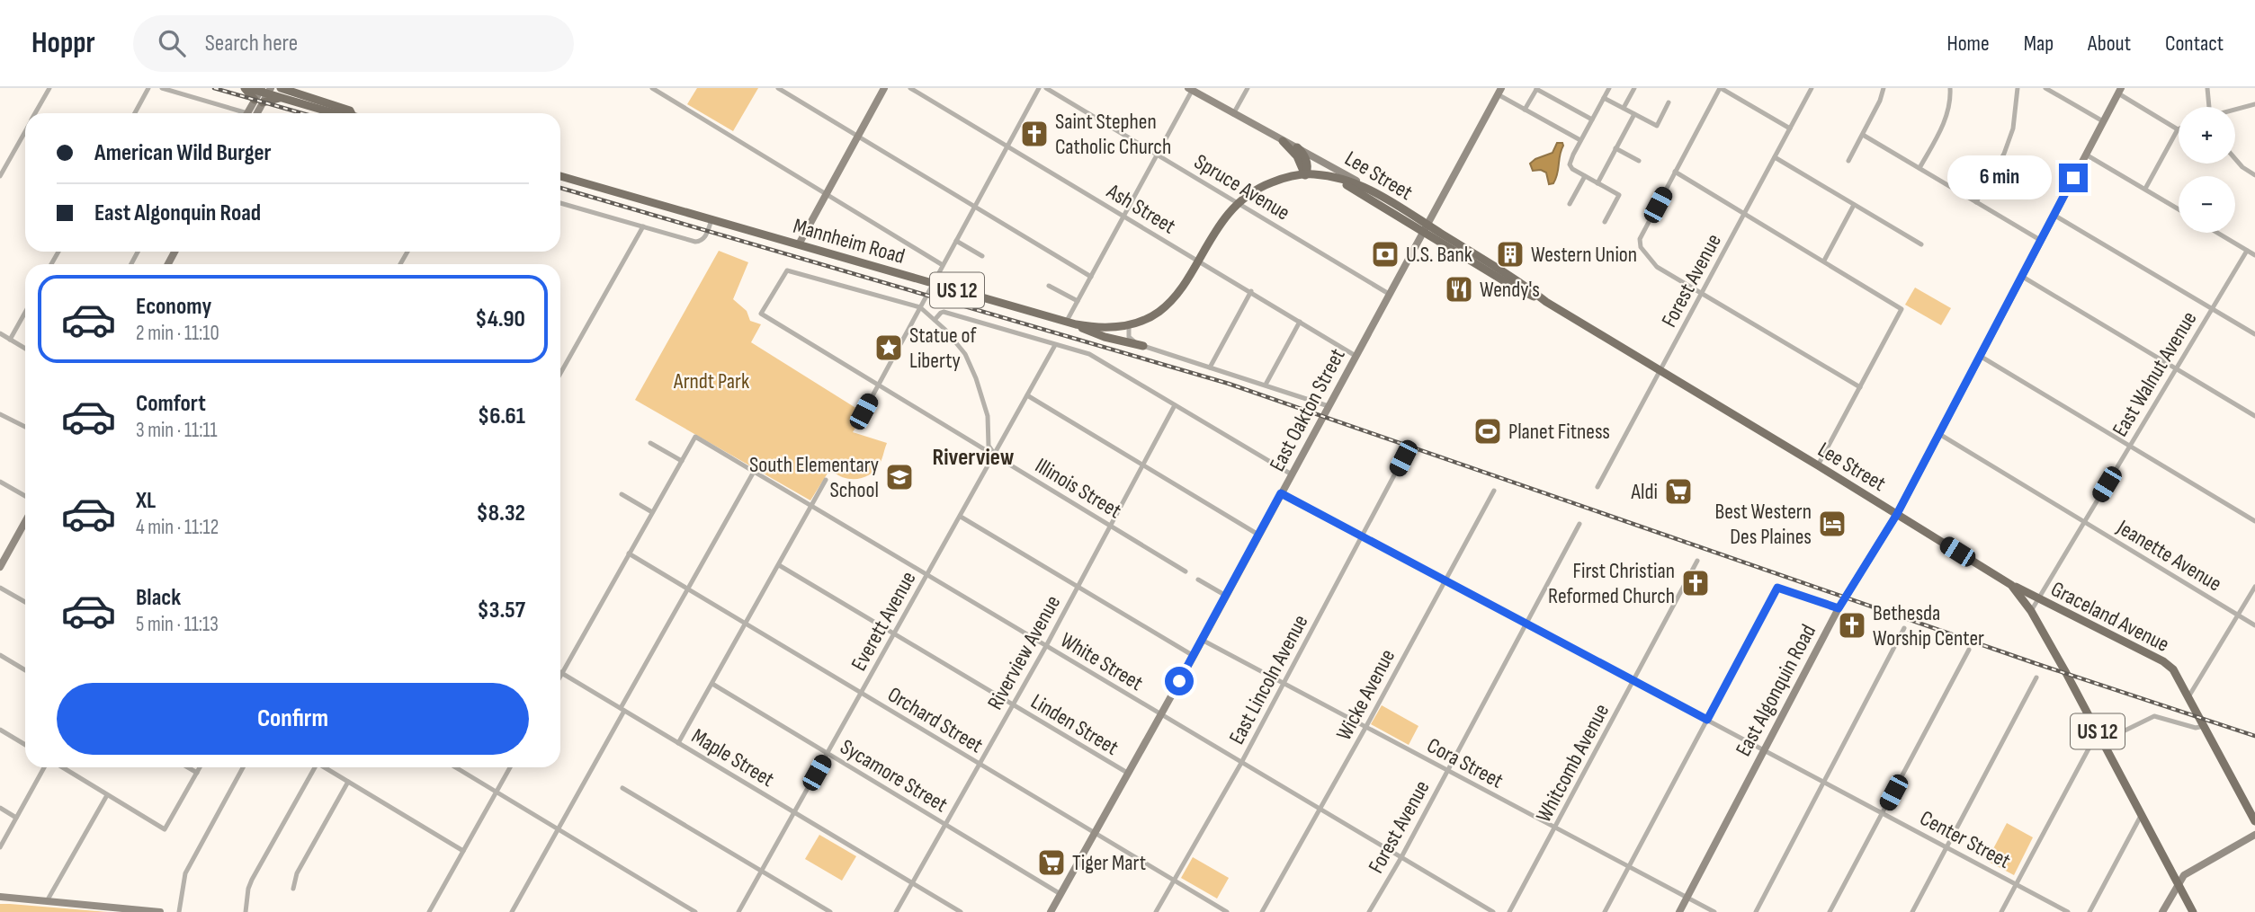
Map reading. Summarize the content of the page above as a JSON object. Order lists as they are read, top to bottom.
{
  "streets": {
    "main road": [
      "Lee Street",
      "Mannheim Road",
      "US 12",
      "East Oakton Street",
      "Graceland Avenue",
      "East Algonquin Road"
    ],
    "street": [
      "Spruce Avenue",
      "Ash Street",
      "Forest Avenue",
      "East Walnut Avenue",
      "Illinois Street",
      "Jeanette Avenue",
      "Everett Avenue",
      "Riverview Avenue",
      "White Street",
      "East Lincoln Avenue",
      "Wicke Avenue",
      "Orchard Street",
      "Linden Street",
      "Maple Street",
      "Cora Street",
      "Whitcomb Avenue",
      "Sycamore Street",
      "Center Street"
    ]
  },
  "crossings": [
    ["Lee Street", "Mannheim Road"],
    ["Lee Street", "Forest Avenue"],
    ["Lee Street", "US 12"],
    ["Lee Street", "East Walnut Avenue"],
    ["Lee Street", "East Oakton Street"],
    ["Lee Street", "Graceland Avenue"],
    ["Lee Street", "East Algonquin Road"],
    ["Spruce Avenue", "Mannheim Road"],
    ["Spruce Avenue", "East Oakton Street"],
    ["Ash Street", "Mannheim Road"],
    ["Ash Street", "East Oakton Street"],
    ["Mannheim Road", "US 12"],
    ["Forest Avenue", "White Street"],
    ["Forest Avenue", "Cora Street"],
    ["Forest Avenue", "Center Street"],
    ["East Walnut Avenue", "Jeanette Avenue"],
    ["East Walnut Avenue", "Graceland Avenue"],
    ["East Oakton Street", "White Street"],
    ["East Oakton Street", "Orchard Street"],
    ["East Oakton Street", "Linden Street"],
    ["East Oakton Street", "Cora Street"],
    ["East Oakton Street", "Sycamore Street"],
    ["East Oakton Street", "Center Street"],
    ["Illinois Street", "Everett Avenue"],
    ["Illinois Street", "Riverview Avenue"],
    ["Jeanette Avenue", "East Algonquin Road"],
    ["Everett Avenue", "White Street"],
    ["Everett Avenue", "Orchard Street"],
    ["Everett Avenue", "Linden Street"],
    ["Everett Avenue", "Maple Street"],
    ["Everett Avenue", "Sycamore Street"],
    ["Riverview Avenue", "White Street"],
    ["Riverview Avenue", "Orchard Street"],
    ["Riverview Avenue", "Linden Street"],
    ["Riverview Avenue", "Maple Street"],
    ["Riverview Avenue", "Sycamore Street"],
    ["White Street", "East Lincoln Avenue"],
    ["White Street", "Wicke Avenue"],
    ["East Lincoln Avenue", "Orchard Street"],
    ["East Lincoln Avenue", "Cora Street"],
    ["East Lincoln Avenue", "Center Street"],
    ["East Algonquin Road", "Cora Street"],
    ["East Algonquin Road", "Center Street"],
    ["Wicke Avenue", "Cora Street"],
    ["Wicke Avenue", "Center Street"],
    ["Cora Street", "Whitcomb Avenue"],
    ["Whitcomb Avenue", "Center Street"]
  ],
  "districts": ["Riverview"],
  "parks": ["Arndt Park"],
  "places": {
    "church": ["Saint Stephen Catholic Church", "First Christian Reformed Church", "Bethesda Worship Center"],
    "bank": ["U.S. Bank"],
    "building": ["Western Union"],
    "restaurant": ["Wendy's"],
    "place": ["Statue of Liberty"],
    "sports": ["Planet Fitness"],
    "school or university": ["South Elementary School"],
    "supermarket": ["Aldi", "Tiger Mart"],
    "hotel": ["Best Western Des Plaines"]
  },
  "page": {
    "header": "Hoppr",
    "search": "Search here",
    "nav": [
      "Home",
      "Map",
      "About",
      "Contact"
    ],
    "map_buttons": ["+", "−"],
    "banner": ["American Wild Burger", "East Algonquin Road"],
    "bubble": "6 min",
    "list": [
      {
        "name": "Economy",
        "note": "2 min · 11:10",
        "value": "$4.90"
      },
      {
        "name": "Comfort",
        "note": "3 min · 11:11",
        "value": "$6.61"
      },
      {
        "name": "XL",
        "note": "4 min · 11:12",
        "value": "$8.32"
      },
      {
        "name": "Black",
        "note": "5 min · 11:13",
        "value": "$3.57"
      }
    ],
    "buttons": "Confirm"
  }
}
